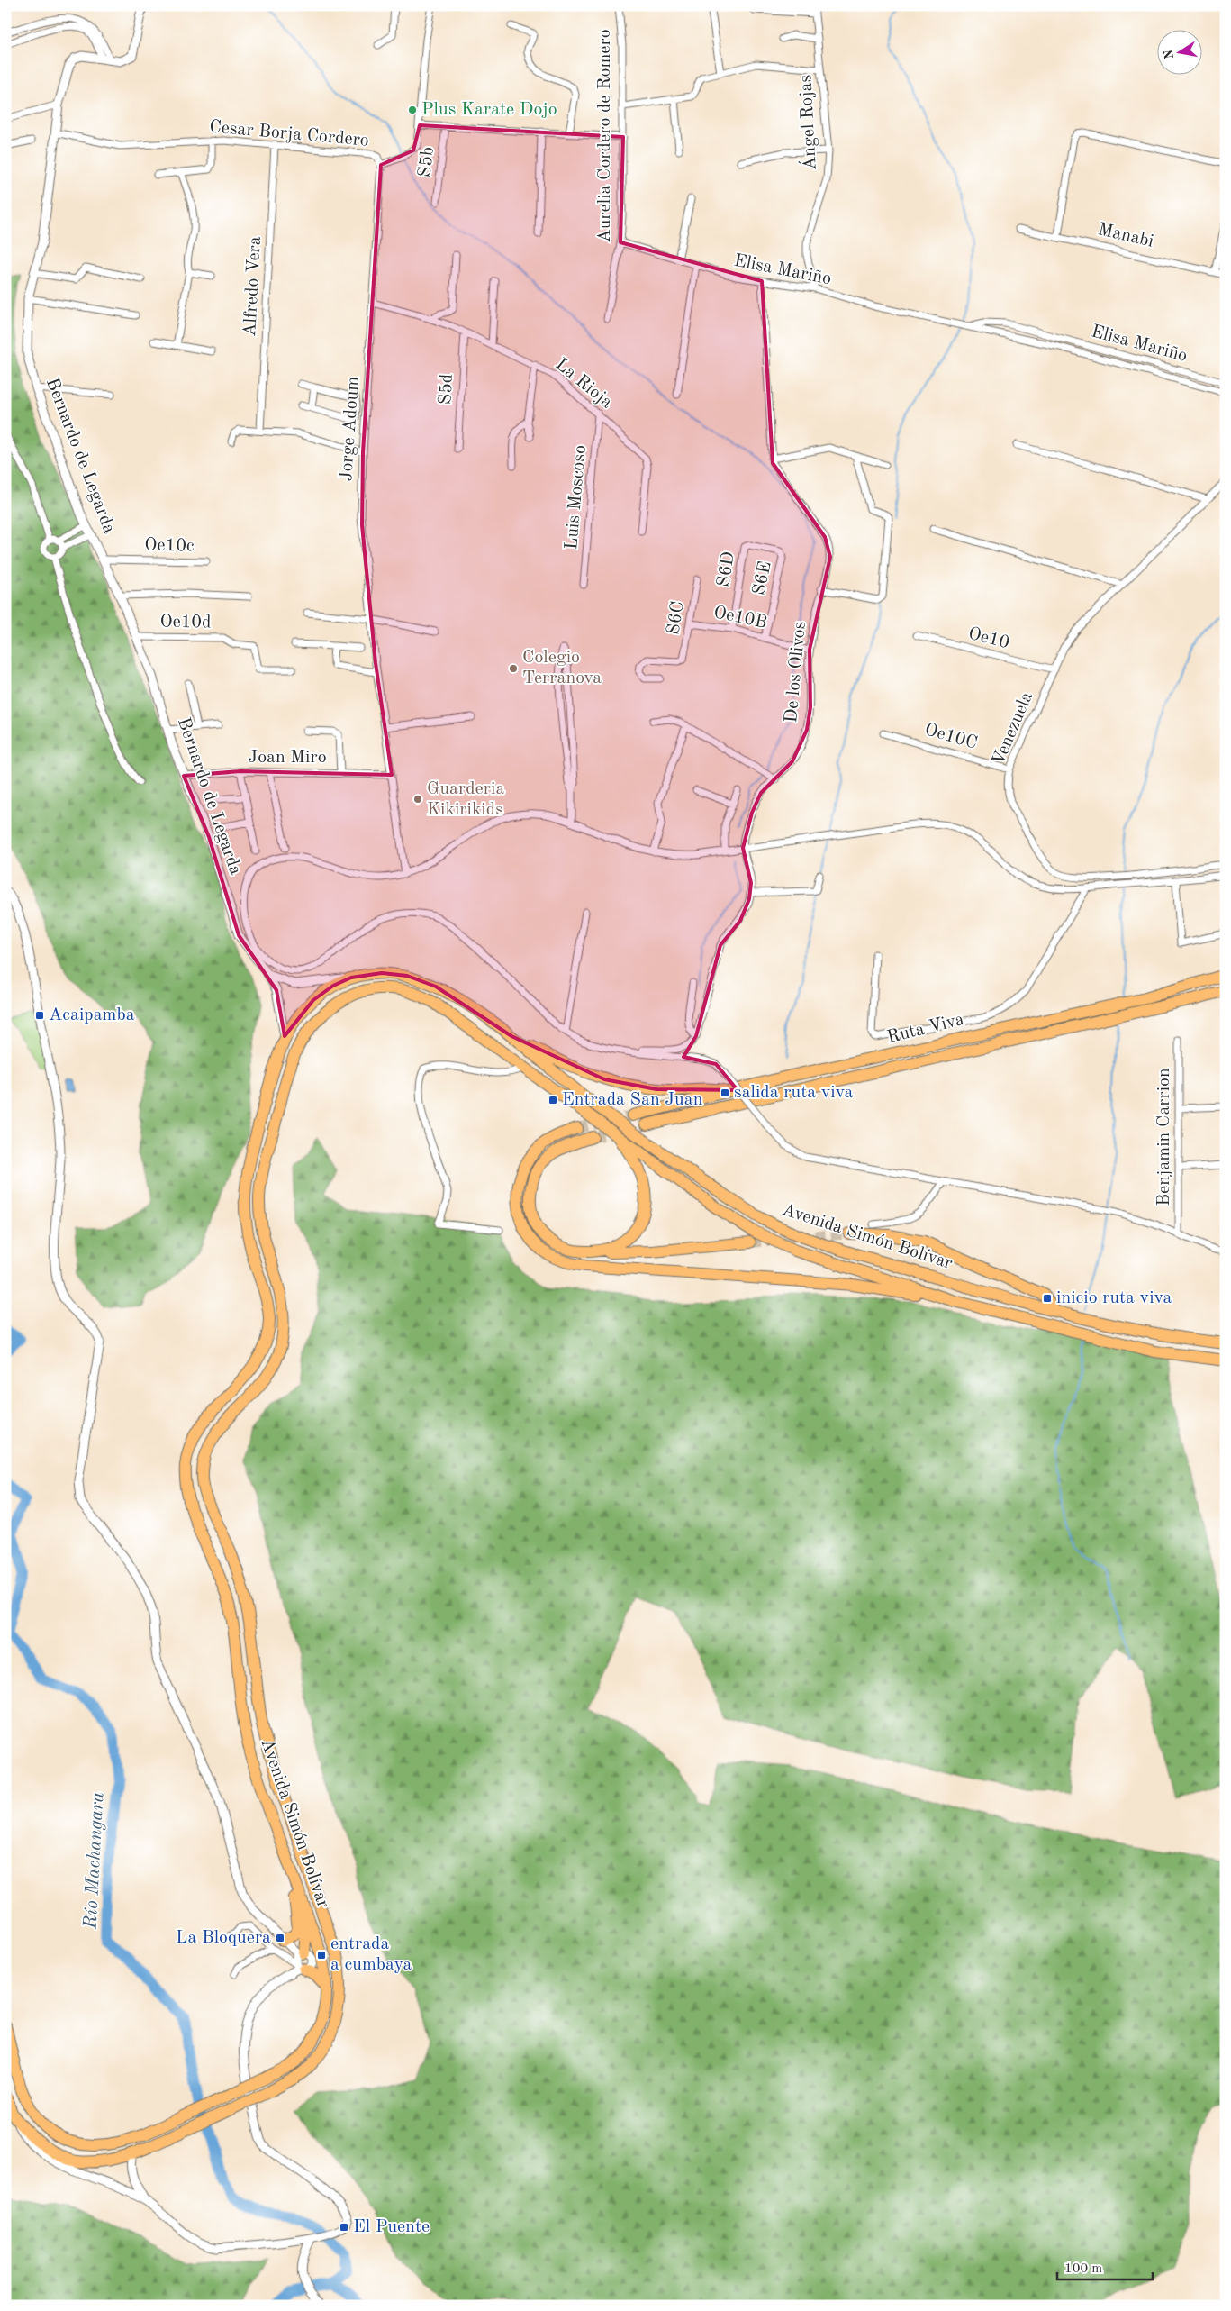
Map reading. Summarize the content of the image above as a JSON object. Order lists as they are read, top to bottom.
{
  "streets": {
    "highway": ["Ruta Viva", "Avenida Simón Bolívar"],
    "street": [
      "Ángel Rojas",
      "Cesar Borja Cordero",
      "Aurelia Cordero de Romero",
      "S5b",
      "Manabi",
      "Elisa Mariño",
      "Alfredo Vera",
      "La Rioja",
      "S5d",
      "Jorge Adoum",
      "Bernardo de Legarda",
      "Luis Moscoso",
      "Oe10c",
      "S6D",
      "S6E",
      "S6C",
      "Oe10B",
      "Oe10d",
      "Oe10",
      "De los Olivos",
      "Venezuela",
      "Oe10C",
      "Joan Miro",
      "Benjamin Carrion"
    ]
  },
  "crossings": [
    ["Ángel Rojas", "Elisa Mariño"],
    ["Cesar Borja Cordero", "Alfredo Vera"],
    ["Cesar Borja Cordero", "Jorge Adoum"],
    ["Cesar Borja Cordero", "Bernardo de Legarda"],
    ["Aurelia Cordero de Romero", "Elisa Mariño"],
    ["Elisa Mariño", "De los Olivos"],
    ["La Rioja", "S5d"],
    ["La Rioja", "Jorge Adoum"],
    ["La Rioja", "Luis Moscoso"],
    ["Jorge Adoum", "Joan Miro"],
    ["Bernardo de Legarda", "Oe10c"],
    ["Bernardo de Legarda", "Oe10d"],
    ["Bernardo de Legarda", "Joan Miro"],
    ["Bernardo de Legarda", "Avenida Simón Bolívar"],
    ["S6D", "S6E"],
    ["S6D", "Oe10B"],
    ["S6E", "Oe10B"],
    ["S6C", "Oe10B"],
    ["Oe10B", "De los Olivos"],
    ["Oe10", "Venezuela"],
    ["Venezuela", "Oe10C"]
  ],
  "water": ["Río Machangara"],
  "places": {
    "other": ["Plus Karate Dojo", "Colegio Terranova", "Guarderia Kikirikids"],
    "transit": [
      "Acaipamba",
      "salida ruta viva",
      "Entrada San Juan",
      "inicio ruta viva",
      "La Bloquera",
      "entrada a cumbaya",
      "El Puente"
    ]
  },
  "scale_bar": "100 m",
  "north": "left"
}
